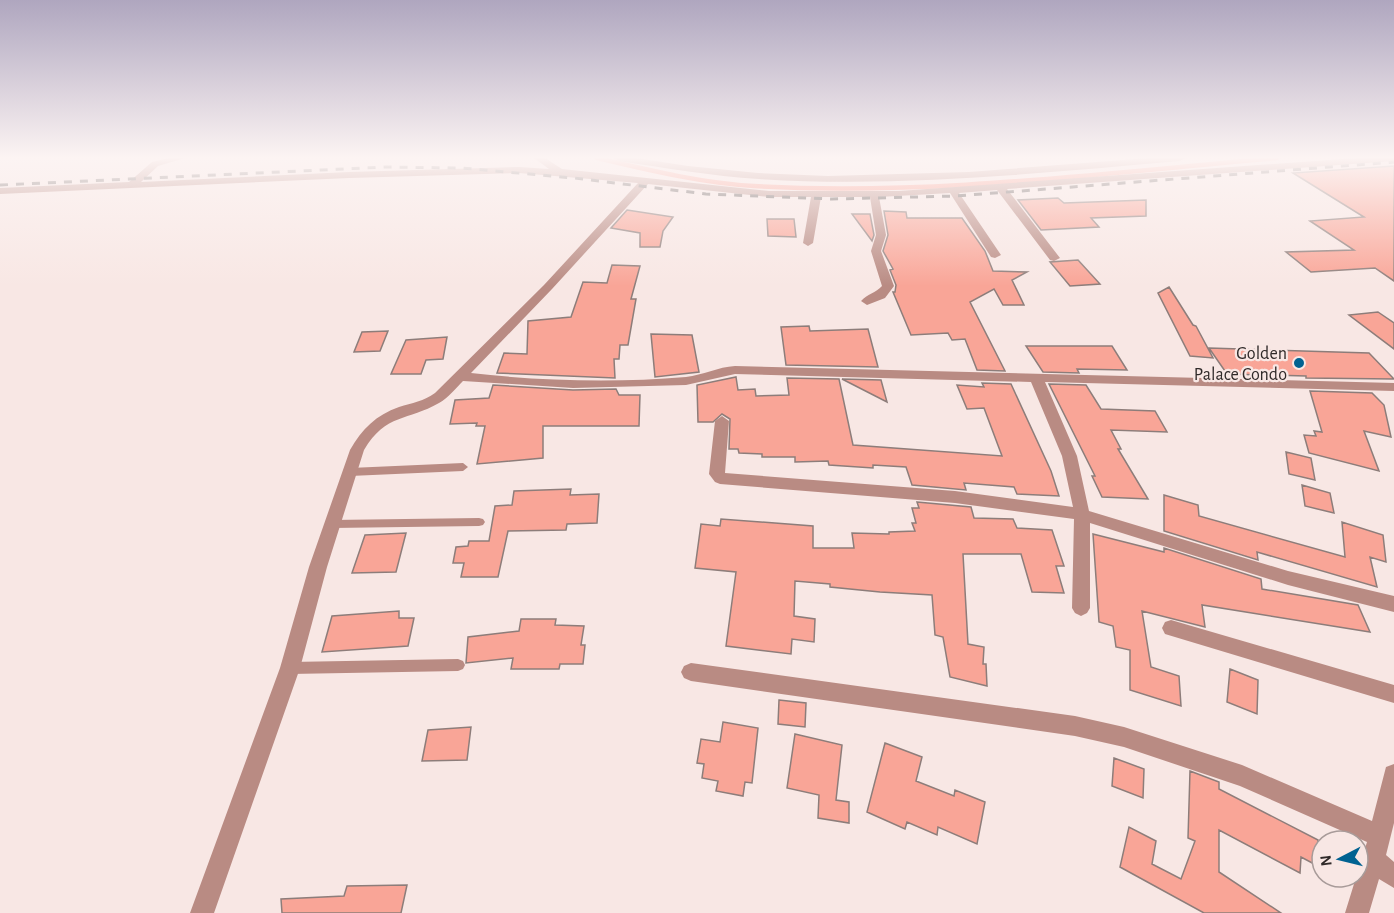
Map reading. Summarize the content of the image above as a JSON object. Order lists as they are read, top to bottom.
{
  "places": ["Golden Palace Condo"],
  "north": "left"
}
